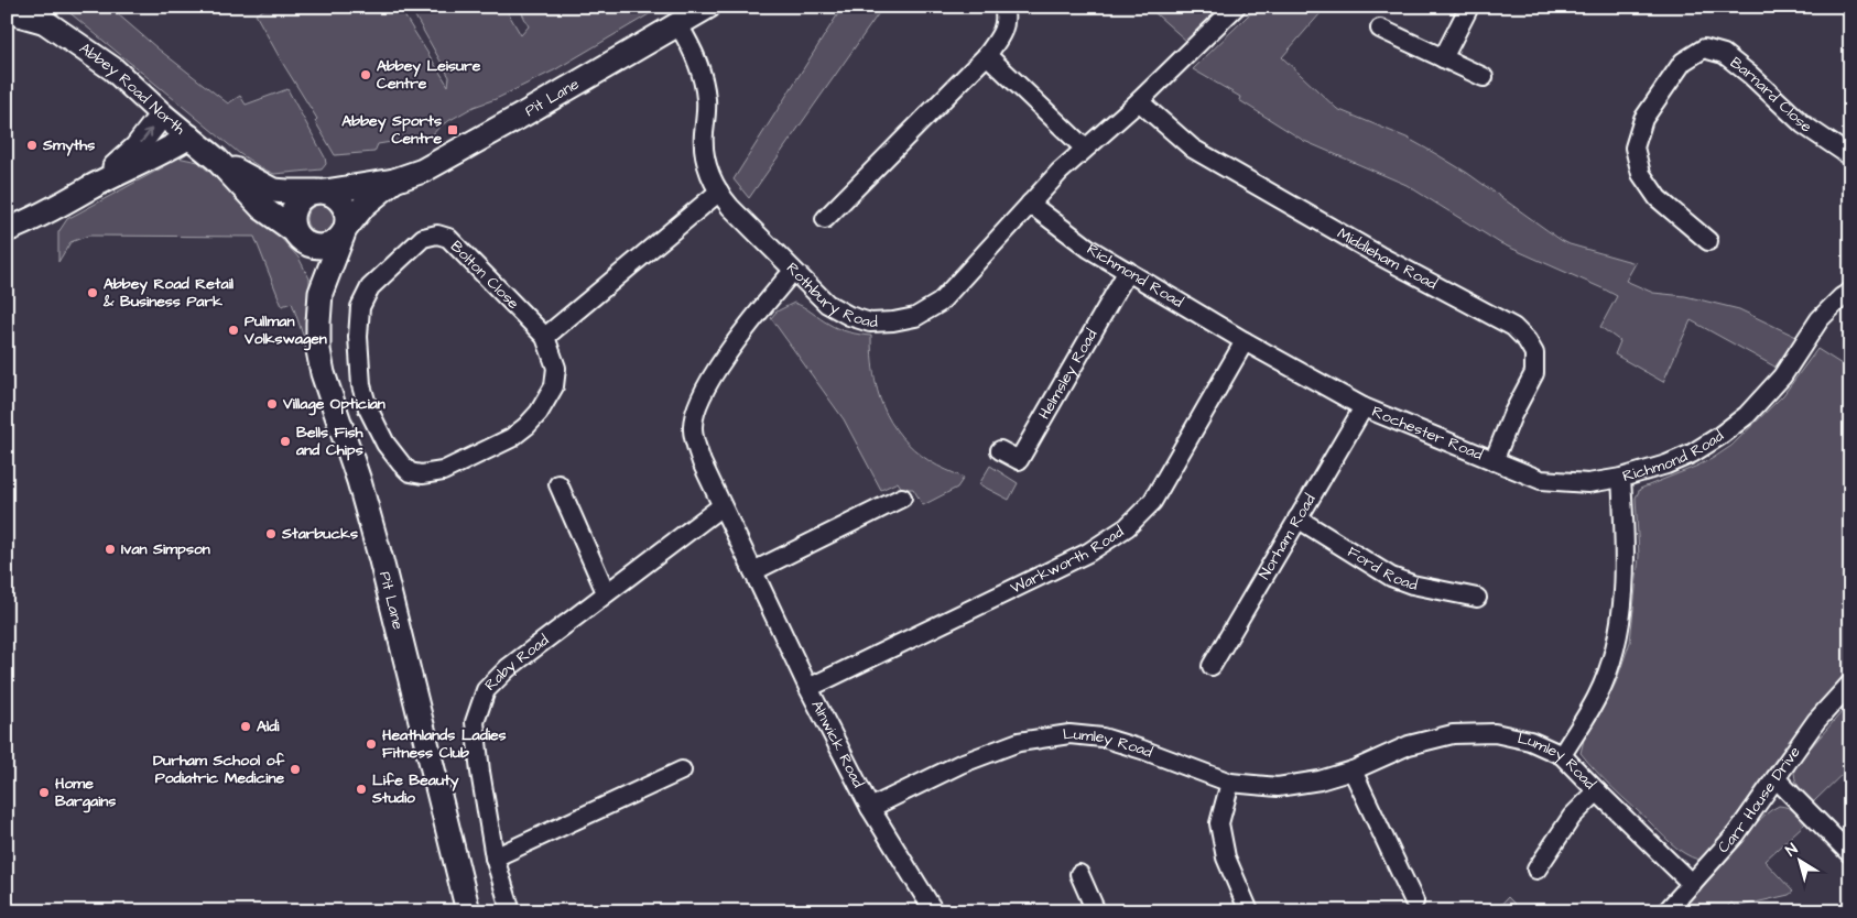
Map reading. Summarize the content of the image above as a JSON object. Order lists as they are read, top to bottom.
{
  "streets": {
    "street": [
      "Abbey Road North",
      "Barnard Close",
      "Pit Lane",
      "Middleham Road",
      "Bolton Close",
      "Richmond Road",
      "Rothbury Road",
      "Helmsley Road",
      "Rochester Road",
      "Norham Road",
      "Warkworth Road",
      "Ford Road",
      "Raby Road",
      "Alnwick Road",
      "Lumley Road",
      "Carr House Drive"
    ]
  },
  "crossings": [
    ["Pit Lane", "Rothbury Road"],
    ["Middleham Road", "Rothbury Road"],
    ["Middleham Road", "Rochester Road"],
    ["Richmond Road", "Rothbury Road"],
    ["Richmond Road", "Helmsley Road"],
    ["Richmond Road", "Rochester Road"],
    ["Richmond Road", "Warkworth Road"],
    ["Richmond Road", "Lumley Road"],
    ["Rothbury Road", "Alnwick Road"],
    ["Rochester Road", "Norham Road"],
    ["Rochester Road", "Warkworth Road"],
    ["Norham Road", "Ford Road"],
    ["Warkworth Road", "Alnwick Road"],
    ["Raby Road", "Alnwick Road"],
    ["Alnwick Road", "Lumley Road"],
    ["Lumley Road", "Carr House Drive"]
  ],
  "places": {
    "other": [
      "Abbey Leisure Centre",
      "Smyths",
      "Abbey Road Retail & Business Park",
      "Pullman Volkswagen",
      "Village Optician",
      "Bells Fish and Chips",
      "Starbucks",
      "Ivan Simpson",
      "Aldi",
      "Heathlands Ladies Fitness Club",
      "Durham School of Podiatric Medicine",
      "Life Beauty Studio",
      "Home Bargains"
    ],
    "transit": ["Abbey Sports Centre"]
  },
  "north": "top left"
}
